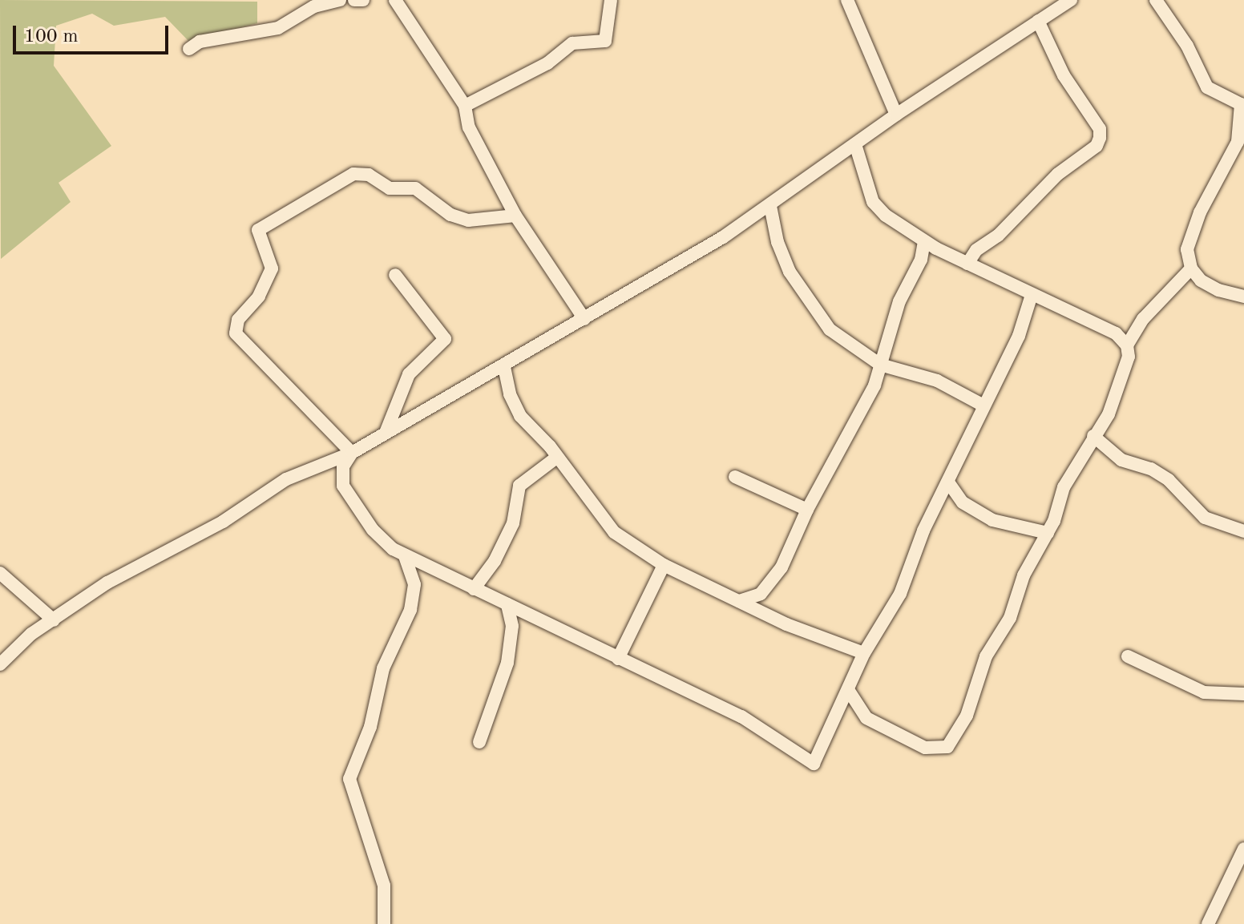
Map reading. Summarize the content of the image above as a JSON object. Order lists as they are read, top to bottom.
{
  "scale_bar": "100 m"
}
